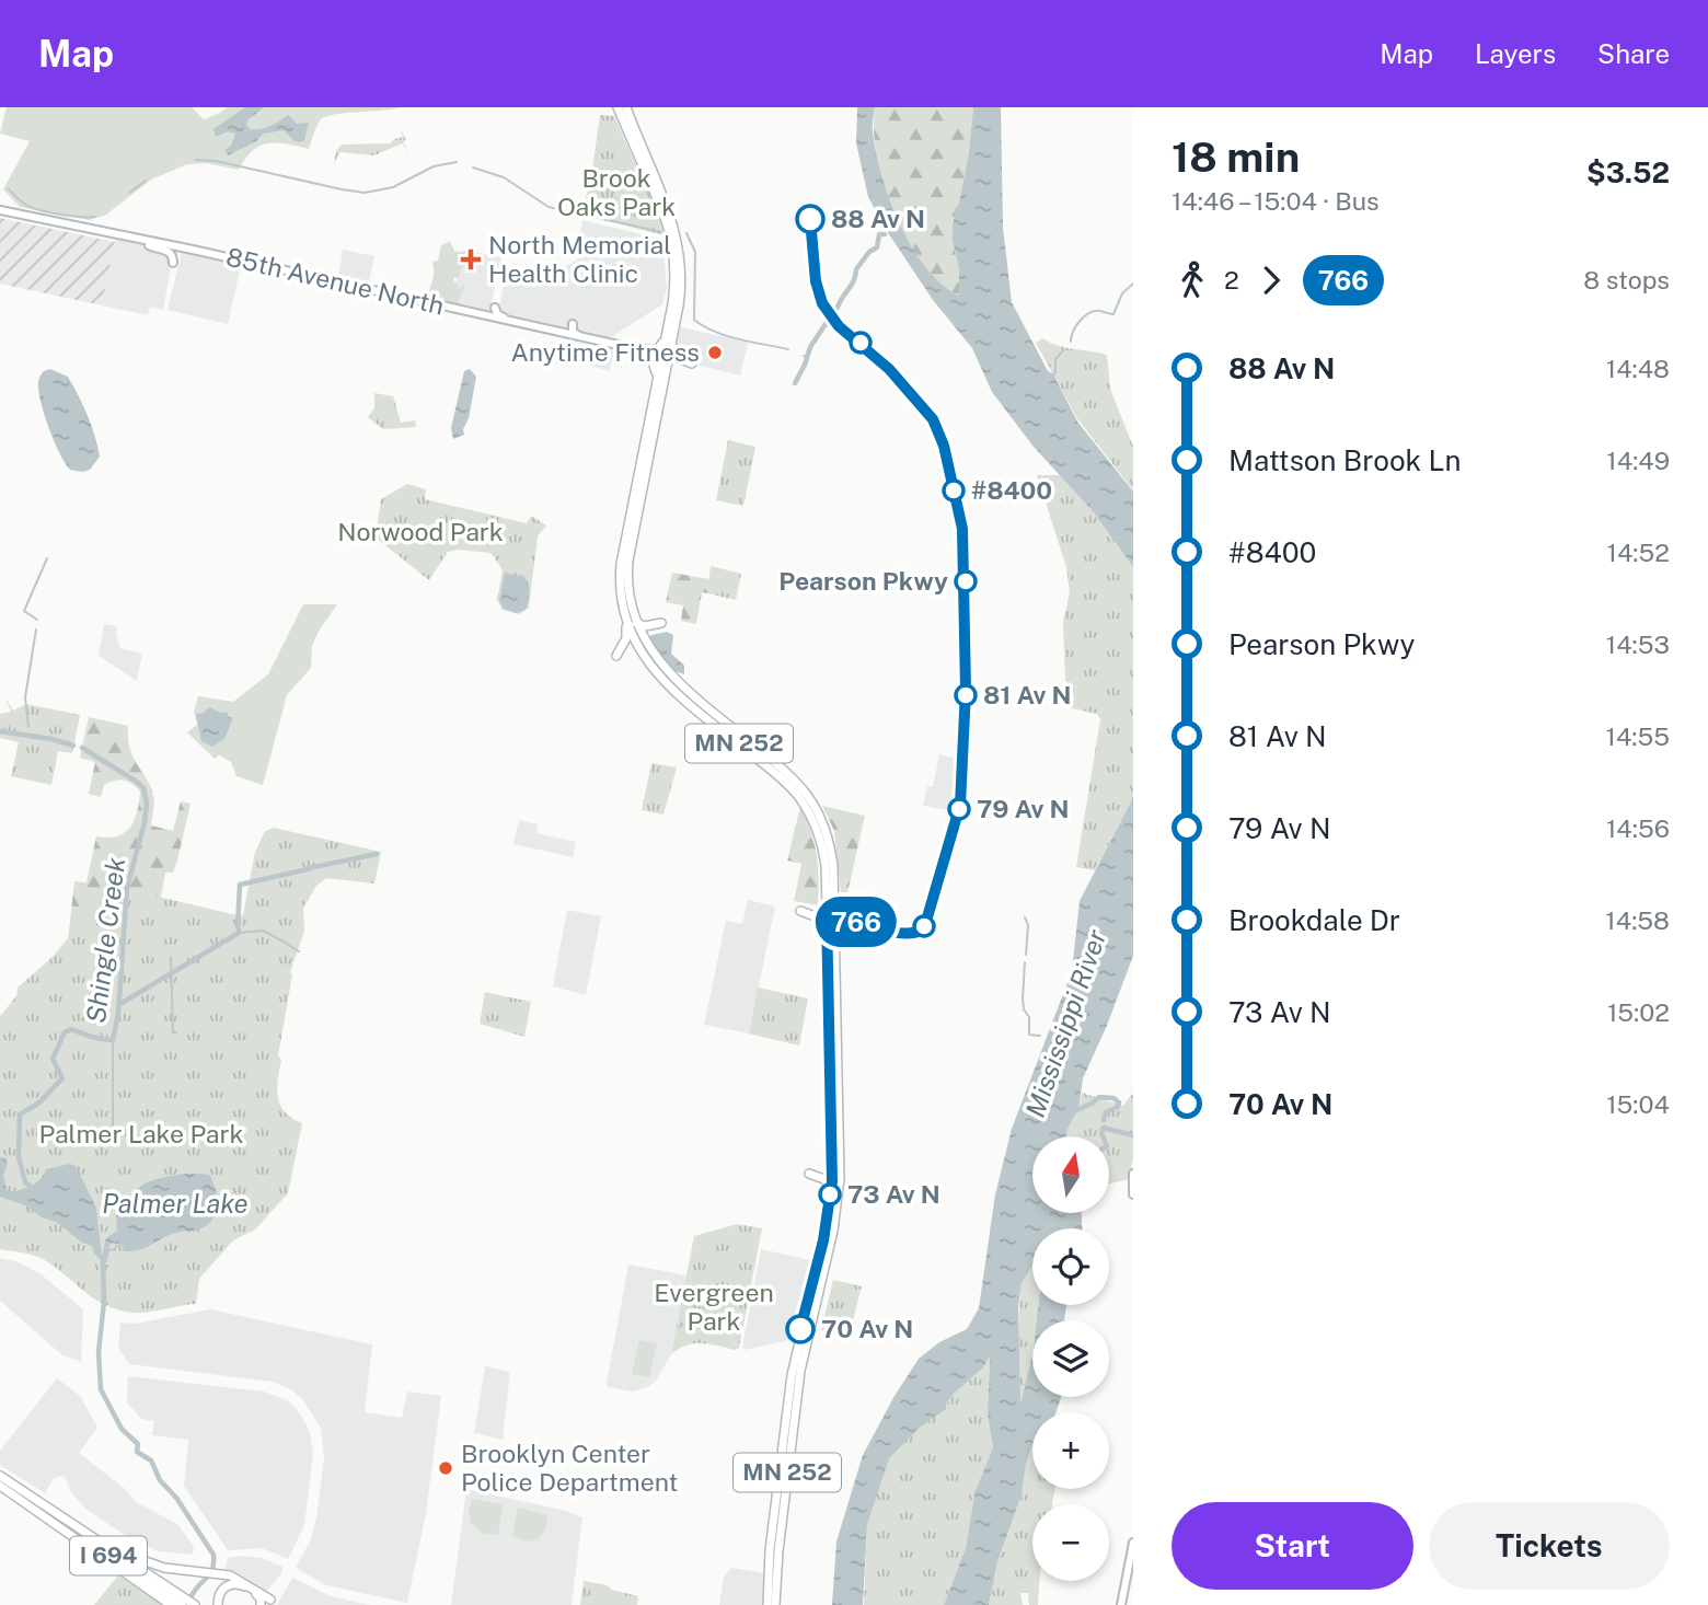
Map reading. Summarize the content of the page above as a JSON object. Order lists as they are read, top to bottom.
{
  "streets": {
    "highway": ["MN 252", "I 694"],
    "main road": ["85th Avenue North"]
  },
  "crossings": [
    ["85th Avenue North", "MN 252"]
  ],
  "water": ["Shingle Creek", "Mississippi River", "Palmer Lake"],
  "parks": [
    "Brook Oaks Park",
    "Norwood Park",
    "Palmer Lake Park",
    "Evergreen Park"
  ],
  "places": {
    "other": [
      "88 Av N",
      "Anytime Fitness",
      "#8400",
      "Pearson Pkwy",
      "81 Av N",
      "79 Av N",
      "73 Av N",
      "70 Av N",
      "Brooklyn Center Police Department"
    ],
    "health": ["North Memorial Health Clinic"]
  },
  "lines": ["bus line 766"],
  "north": "top",
  "page": {
    "header": "Map",
    "nav": ["Map", "Layers", "Share"],
    "on_map": "766",
    "heading": ["18 min", "14:46 – 15:04 · Bus", "$3.52"],
    "legs": ["2", "766", "8 stops"],
    "list": [
      {
        "name": "88 Av N",
        "value": "14:48"
      },
      {
        "name": "Mattson Brook Ln",
        "value": "14:49"
      },
      {
        "name": "#8400",
        "value": "14:52"
      },
      {
        "name": "Pearson Pkwy",
        "value": "14:53"
      },
      {
        "name": "81 Av N",
        "value": "14:55"
      },
      {
        "name": "79 Av N",
        "value": "14:56"
      },
      {
        "name": "Brookdale Dr",
        "value": "14:58"
      },
      {
        "name": "73 Av N",
        "value": "15:02"
      },
      {
        "name": "70 Av N",
        "value": "15:04"
      }
    ],
    "map_buttons": ["+", "−"],
    "buttons": ["Start", "Tickets"]
  }
}
